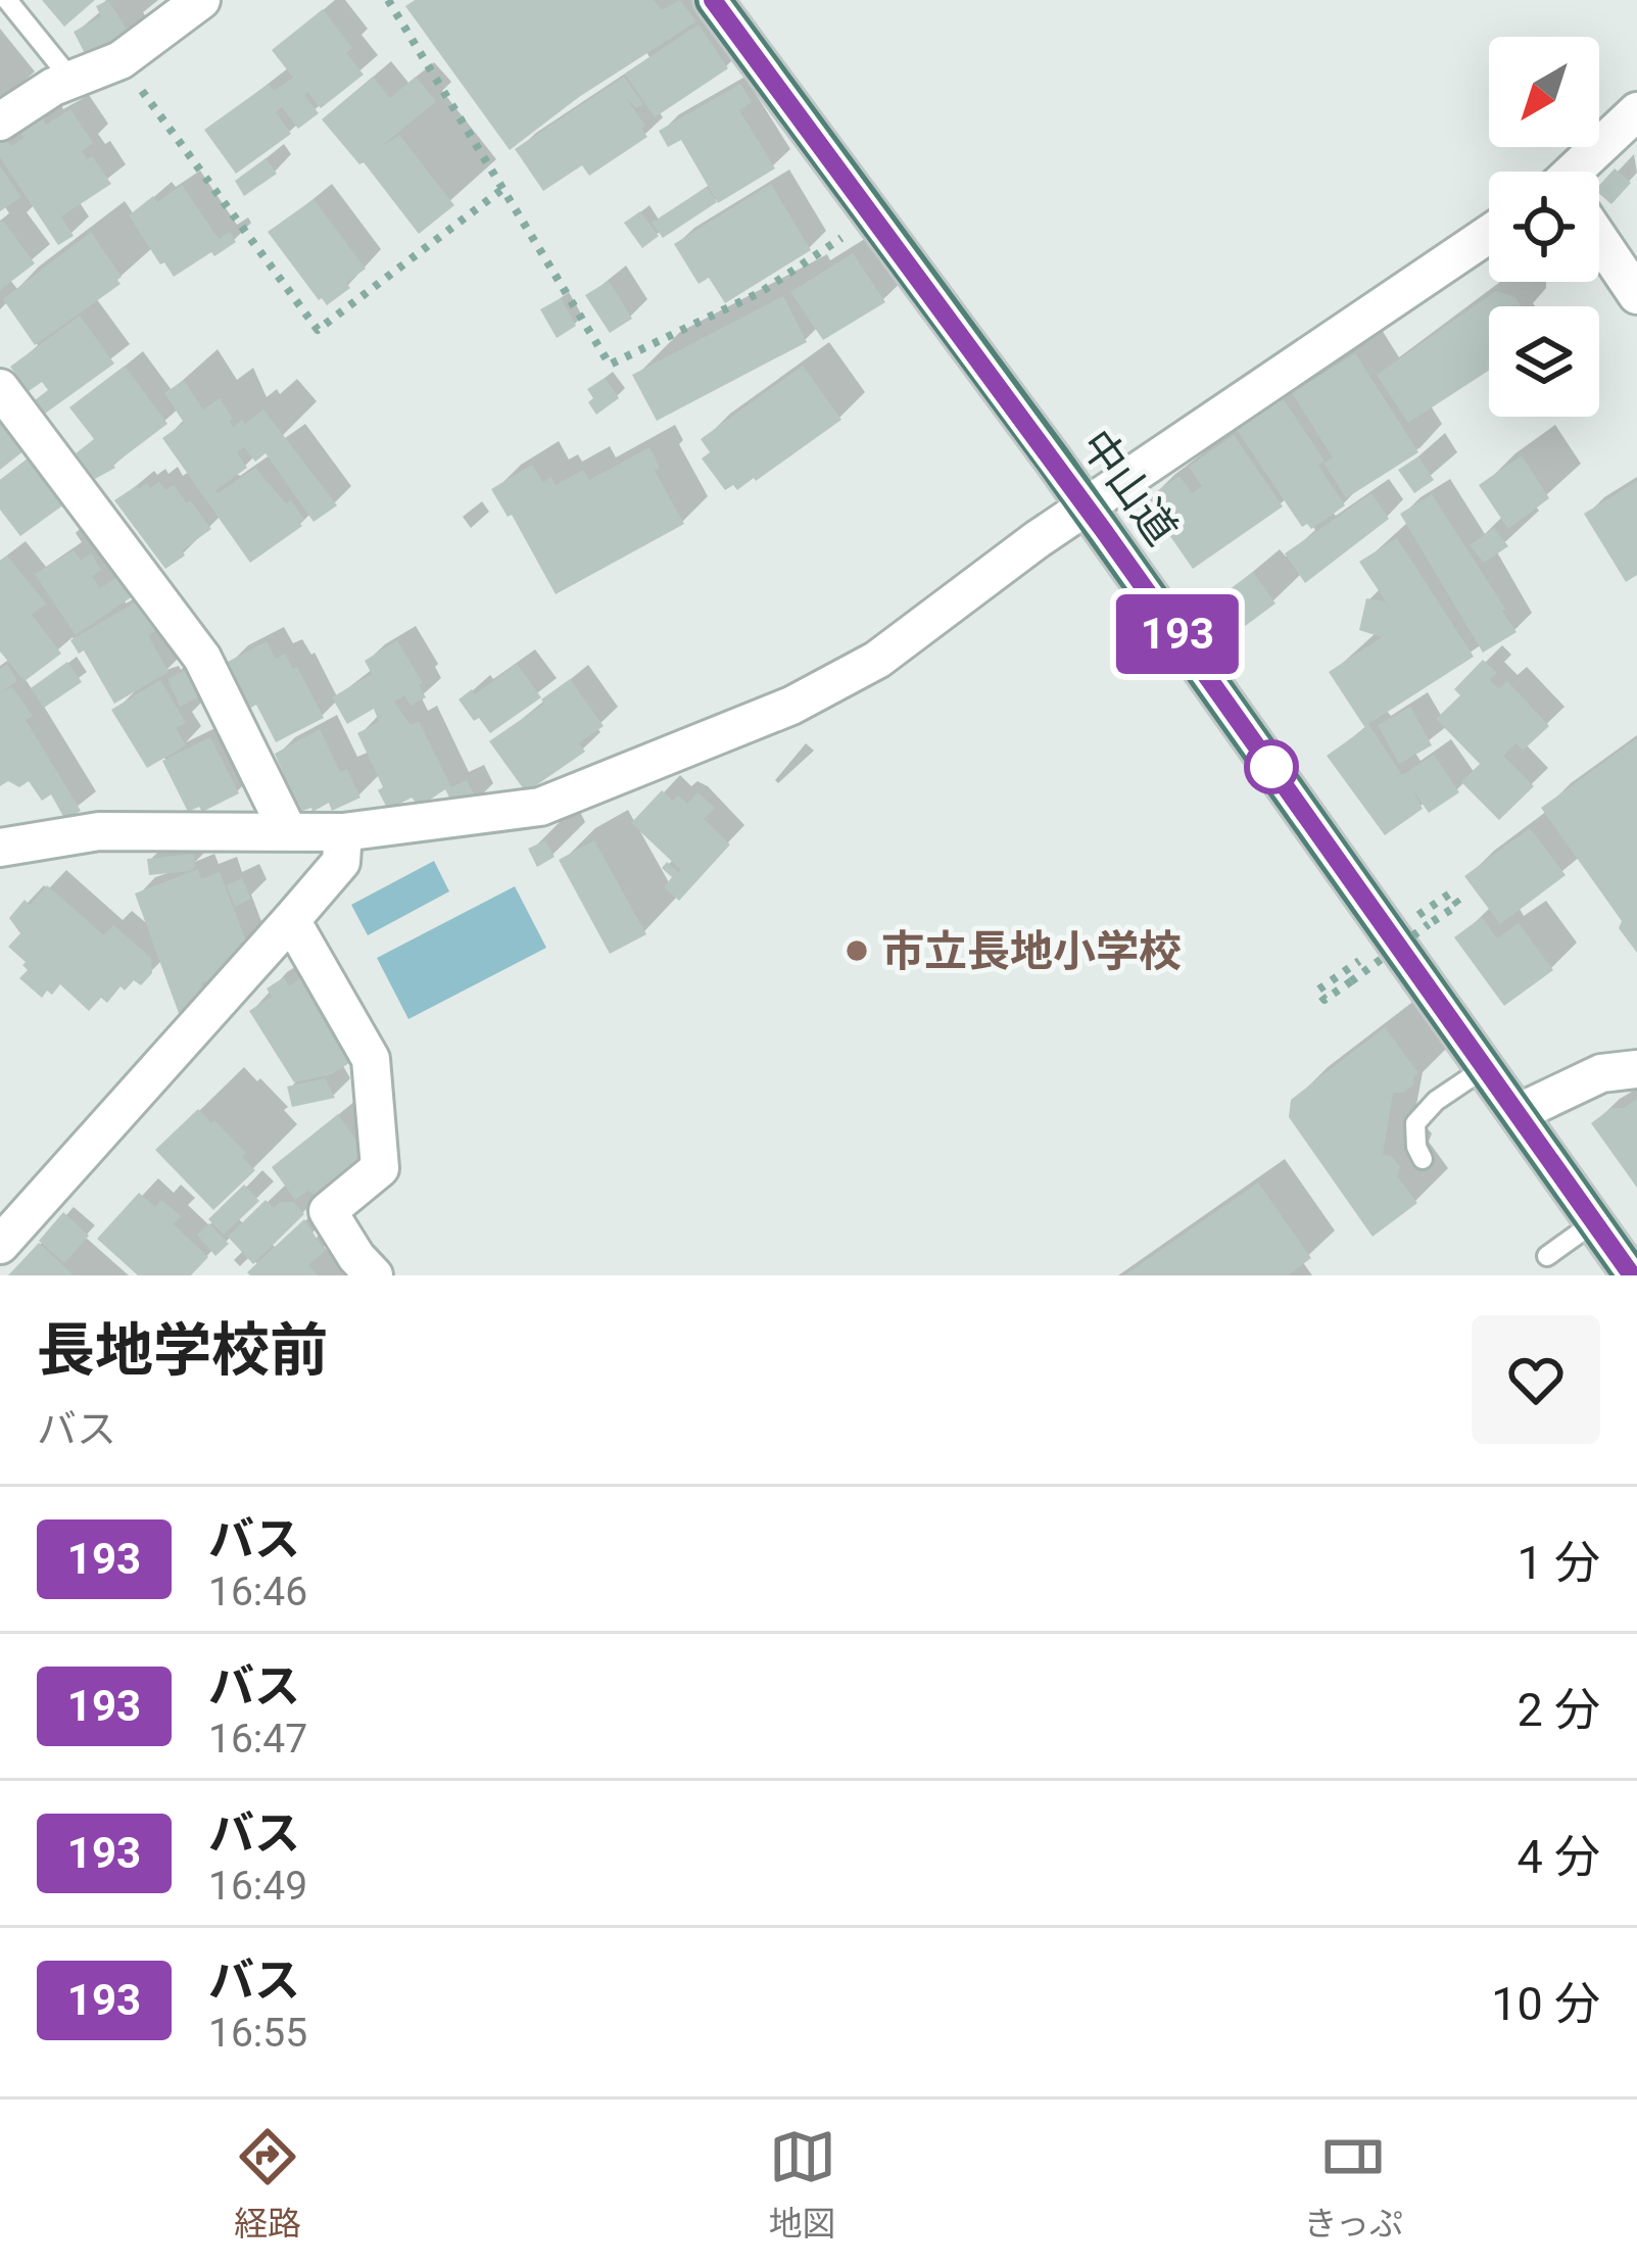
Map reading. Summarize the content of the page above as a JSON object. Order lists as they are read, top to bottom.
{
  "streets": {
    "highway": ["中山道"]
  },
  "places": ["市立長地小学校"],
  "lines": ["bus line 193"],
  "north": "bottom left",
  "page": {
    "on_map": "193",
    "heading": ["長地学校前", "バス"],
    "list": [
      {
        "mark": "193",
        "name": "バス",
        "note": "16:46",
        "value": "1 分"
      },
      {
        "mark": "193",
        "name": "バス",
        "note": "16:47",
        "value": "2 分"
      },
      {
        "mark": "193",
        "name": "バス",
        "note": "16:49",
        "value": "4 分"
      },
      {
        "mark": "193",
        "name": "バス",
        "note": "16:55",
        "value": "10 分"
      }
    ],
    "tabs": ["経路", "地図", "きっぷ"]
  }
}
